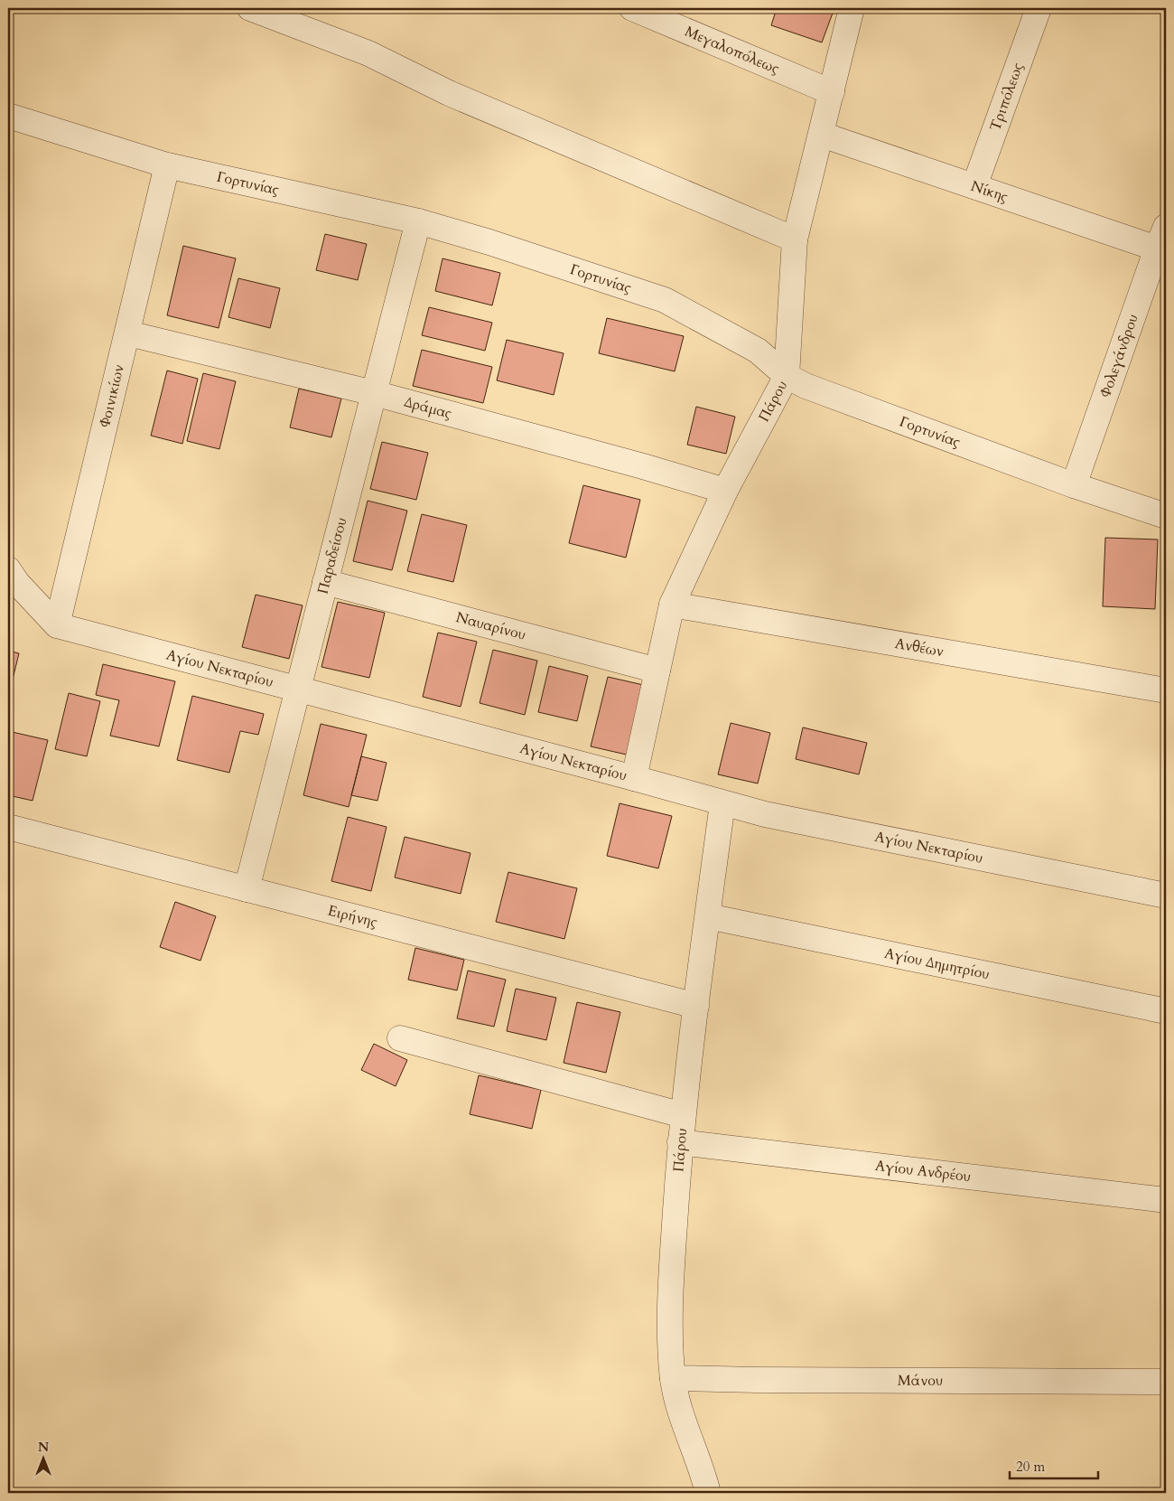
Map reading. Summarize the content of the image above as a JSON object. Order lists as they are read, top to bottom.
{
  "streets": {
    "street": [
      "Μεγαλοπόλεως",
      "Τριπόλεως",
      "Γορτυνίας",
      "Νίκης",
      "Φολεγάνδρου",
      "Φοινικίων",
      "Πάρου",
      "Δράμας",
      "Παραδείσου",
      "Ναυαρίνου",
      "Ανθέων",
      "Αγίου Νεκταρίου",
      "Ειρήνης",
      "Αγίου Δημητρίου",
      "Αγίου Ανδρέου",
      "Μάνου"
    ]
  },
  "crossings": [
    ["Μεγαλοπόλεως", "Πάρου"],
    ["Τριπόλεως", "Νίκης"],
    ["Γορτυνίας", "Φολεγάνδρου"],
    ["Γορτυνίας", "Φοινικίων"],
    ["Γορτυνίας", "Πάρου"],
    ["Γορτυνίας", "Παραδείσου"],
    ["Νίκης", "Φολεγάνδρου"],
    ["Νίκης", "Πάρου"],
    ["Φοινικίων", "Δράμας"],
    ["Φοινικίων", "Αγίου Νεκταρίου"],
    ["Πάρου", "Δράμας"],
    ["Πάρου", "Ναυαρίνου"],
    ["Πάρου", "Ανθέων"],
    ["Πάρου", "Αγίου Νεκταρίου"],
    ["Πάρου", "Ειρήνης"],
    ["Πάρου", "Αγίου Δημητρίου"],
    ["Πάρου", "Αγίου Ανδρέου"],
    ["Πάρου", "Μάνου"],
    ["Δράμας", "Παραδείσου"],
    ["Παραδείσου", "Ναυαρίνου"],
    ["Παραδείσου", "Αγίου Νεκταρίου"],
    ["Παραδείσου", "Ειρήνης"]
  ],
  "scale_bar": "20 m",
  "north": "top"
}
